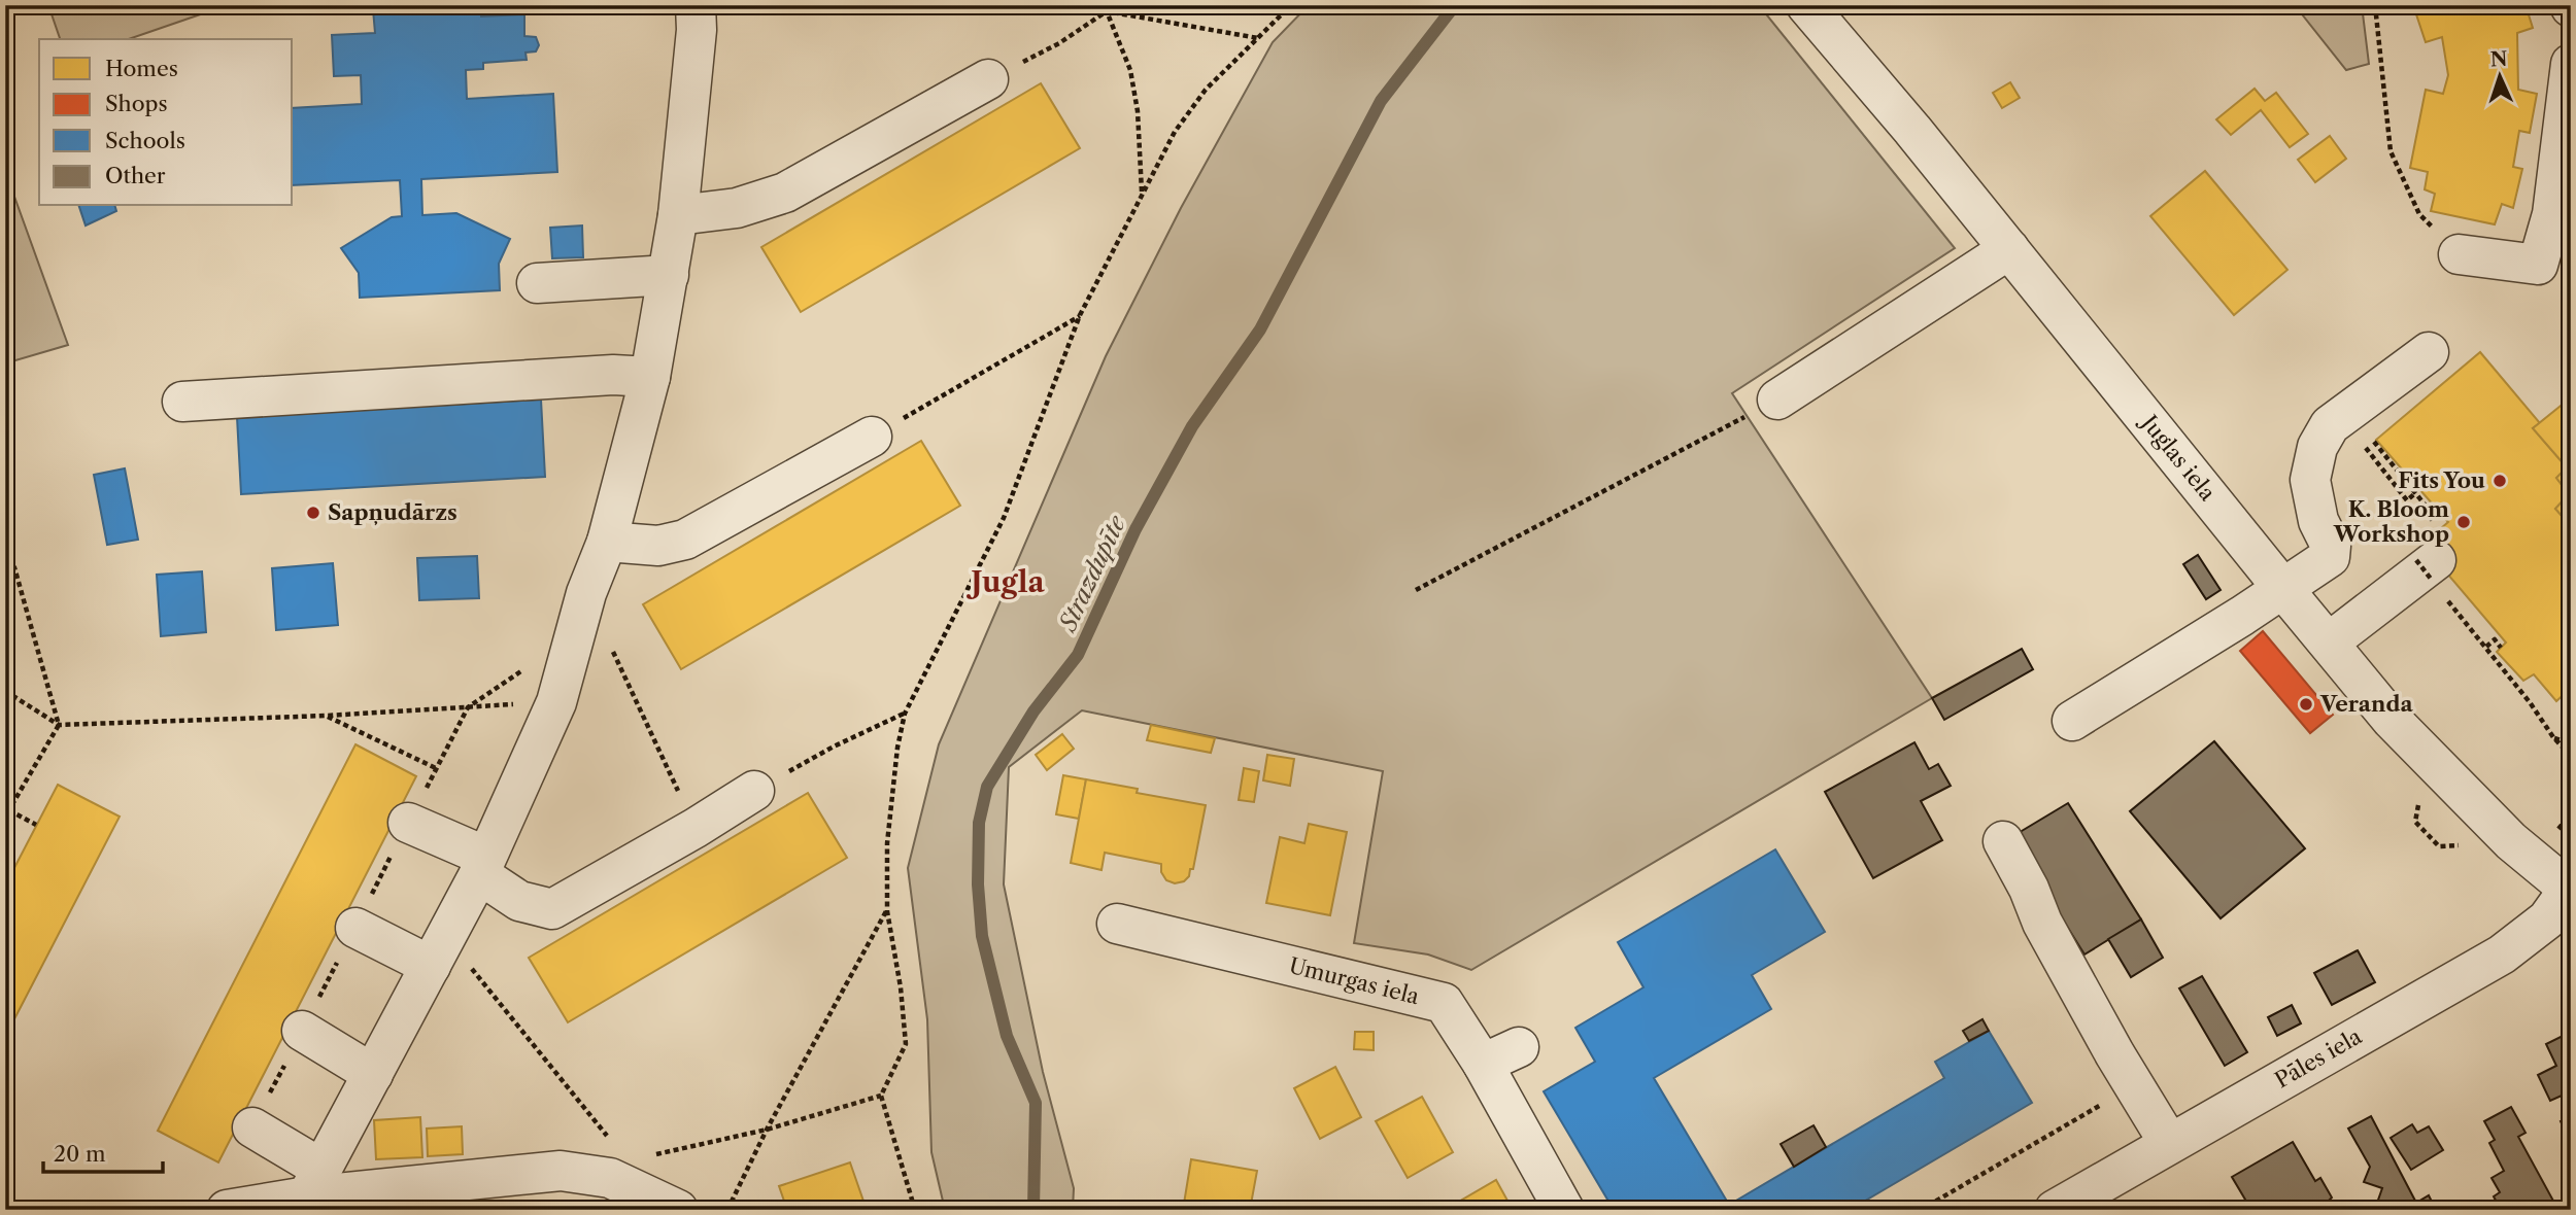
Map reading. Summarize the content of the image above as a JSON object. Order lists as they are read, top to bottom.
{
  "streets": {
    "street": ["Juglas iela", "Umurgas iela", "Pāles iela"]
  },
  "crossings": [
    ["Juglas iela", "Pāles iela"]
  ],
  "districts": ["Jugla"],
  "water": ["Strazdupīte"],
  "places": [
    "Fits You",
    "Sapņudārzs",
    "K. Bloom Workshop",
    "Veranda"
  ],
  "legend": [
    "Homes",
    "Shops",
    "Schools",
    "Other"
  ],
  "scale_bar": "20 m",
  "north": "top"
}
